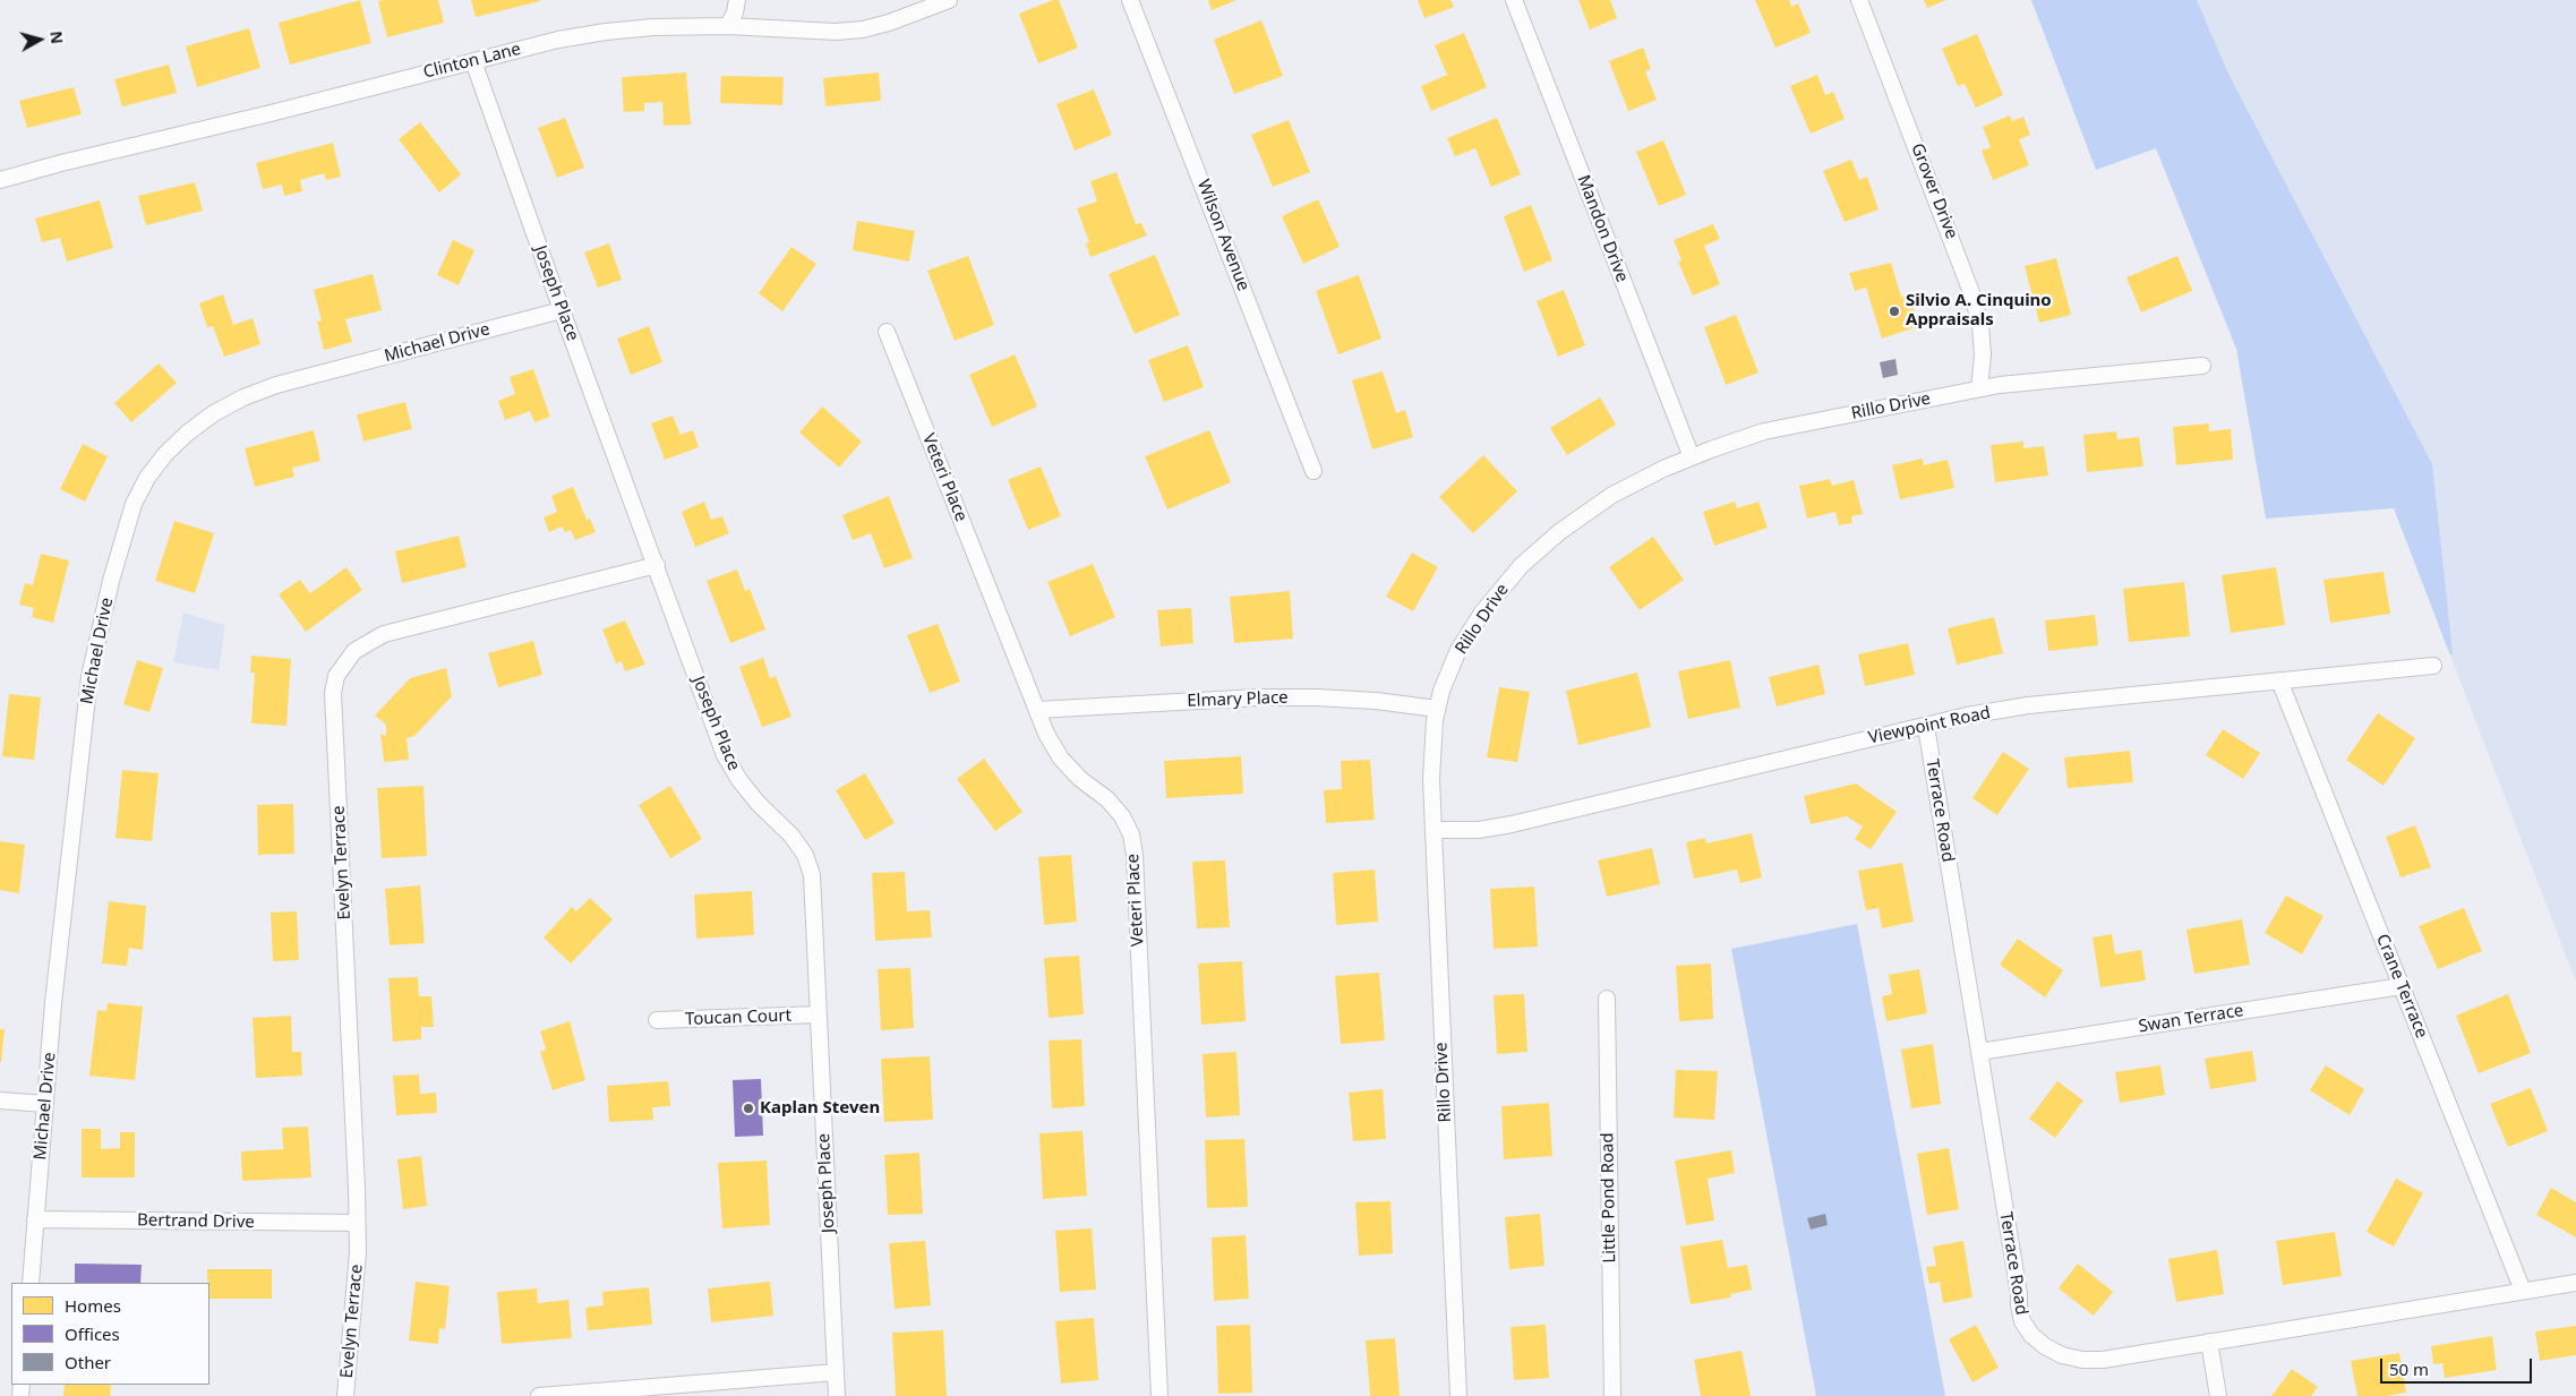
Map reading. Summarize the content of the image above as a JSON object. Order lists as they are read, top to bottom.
{
  "streets": {
    "street": [
      "Clinton Lane",
      "Grover Drive",
      "Mandon Drive",
      "Wilson Avenue",
      "Joseph Place",
      "Michael Drive",
      "Rillo Drive",
      "Veteri Place",
      "Elmary Place",
      "Viewpoint Road",
      "Terrace Road",
      "Evelyn Terrace",
      "Crane Terrace",
      "Toucan Court",
      "Swan Terrace",
      "Little Pond Road",
      "Bertrand Drive"
    ]
  },
  "crossings": [
    ["Clinton Lane", "Joseph Place"],
    ["Grover Drive", "Rillo Drive"],
    ["Mandon Drive", "Rillo Drive"],
    ["Joseph Place", "Michael Drive"],
    ["Joseph Place", "Evelyn Terrace"],
    ["Joseph Place", "Toucan Court"],
    ["Michael Drive", "Bertrand Drive"],
    ["Rillo Drive", "Elmary Place"],
    ["Rillo Drive", "Viewpoint Road"],
    ["Veteri Place", "Elmary Place"],
    ["Viewpoint Road", "Terrace Road"],
    ["Viewpoint Road", "Crane Terrace"],
    ["Terrace Road", "Crane Terrace"],
    ["Terrace Road", "Swan Terrace"],
    ["Evelyn Terrace", "Bertrand Drive"],
    ["Crane Terrace", "Swan Terrace"]
  ],
  "places": ["Silvio A. Cinquino Appraisals", "Kaplan Steven"],
  "legend": ["Homes", "Offices", "Other"],
  "scale_bar": "50 m",
  "north": "right"
}
